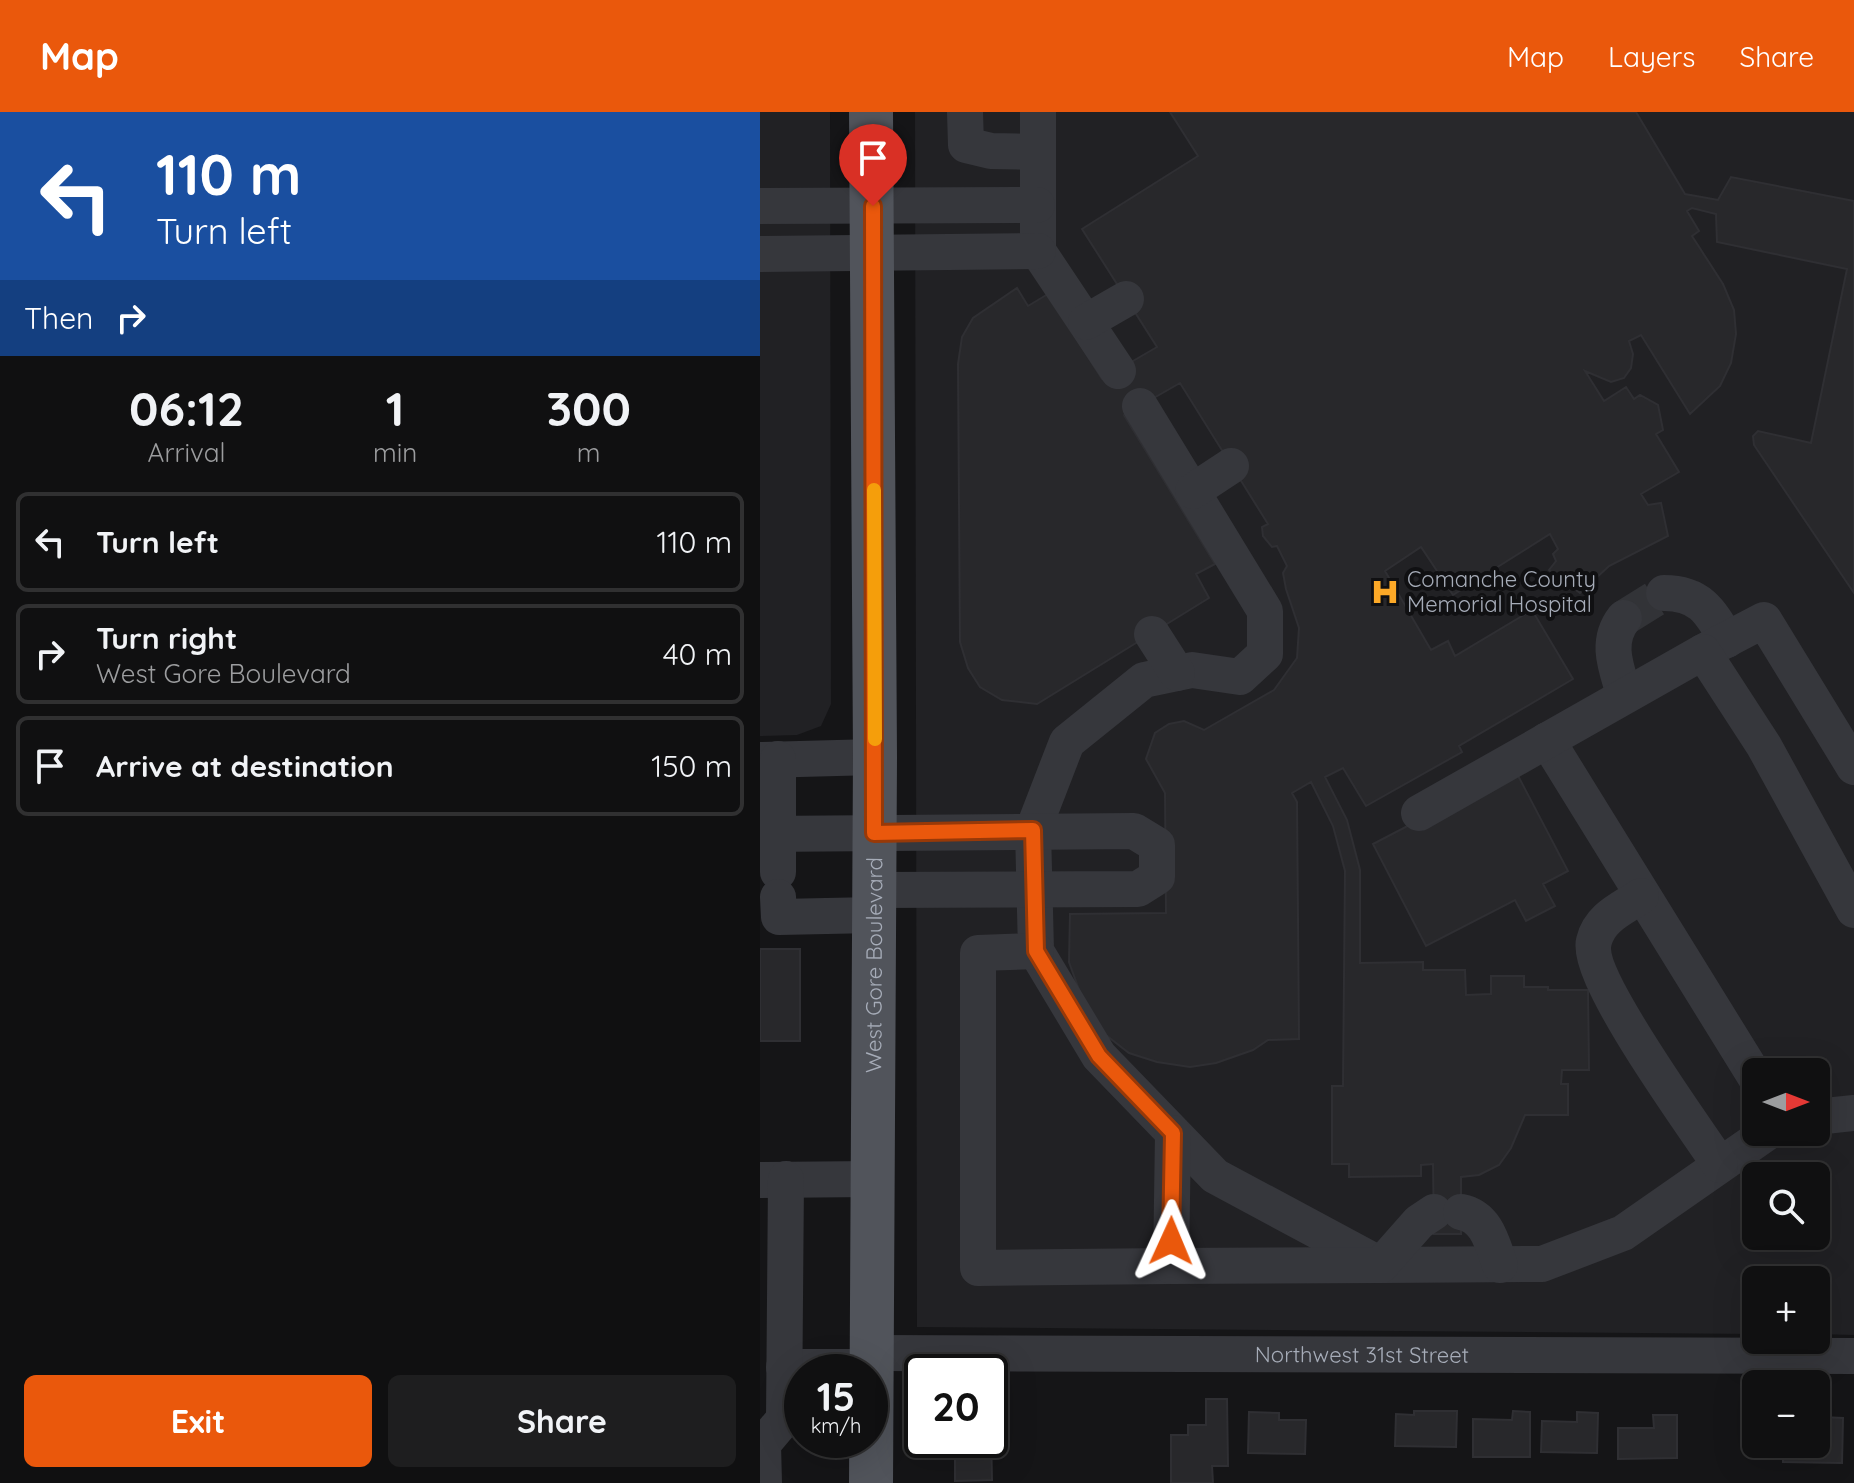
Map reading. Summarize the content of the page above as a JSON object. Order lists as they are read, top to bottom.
{
  "streets": {
    "main road": ["West Gore Boulevard"],
    "street": ["Northwest 31st Street"]
  },
  "places": {
    "hospital": ["Comanche County Memorial Hospital"]
  },
  "north": "right",
  "page": {
    "header": "Map",
    "nav": ["Map", "Layers", "Share"],
    "turn": ["110 m", "Turn left"],
    "then": "Then",
    "eta": [
      "06:12",
      "Arrival",
      "1",
      "min",
      "300",
      "m"
    ],
    "list": [
      {
        "name": "Turn left",
        "value": "110 m"
      },
      {
        "name": "Turn right",
        "note": "West Gore Boulevard",
        "value": "40 m"
      },
      {
        "name": "Arrive at destination",
        "value": "150 m"
      }
    ],
    "map_buttons": ["+", "−"],
    "speed": "15 km/h",
    "limit": "20",
    "buttons": ["Exit", "Share"]
  }
}
